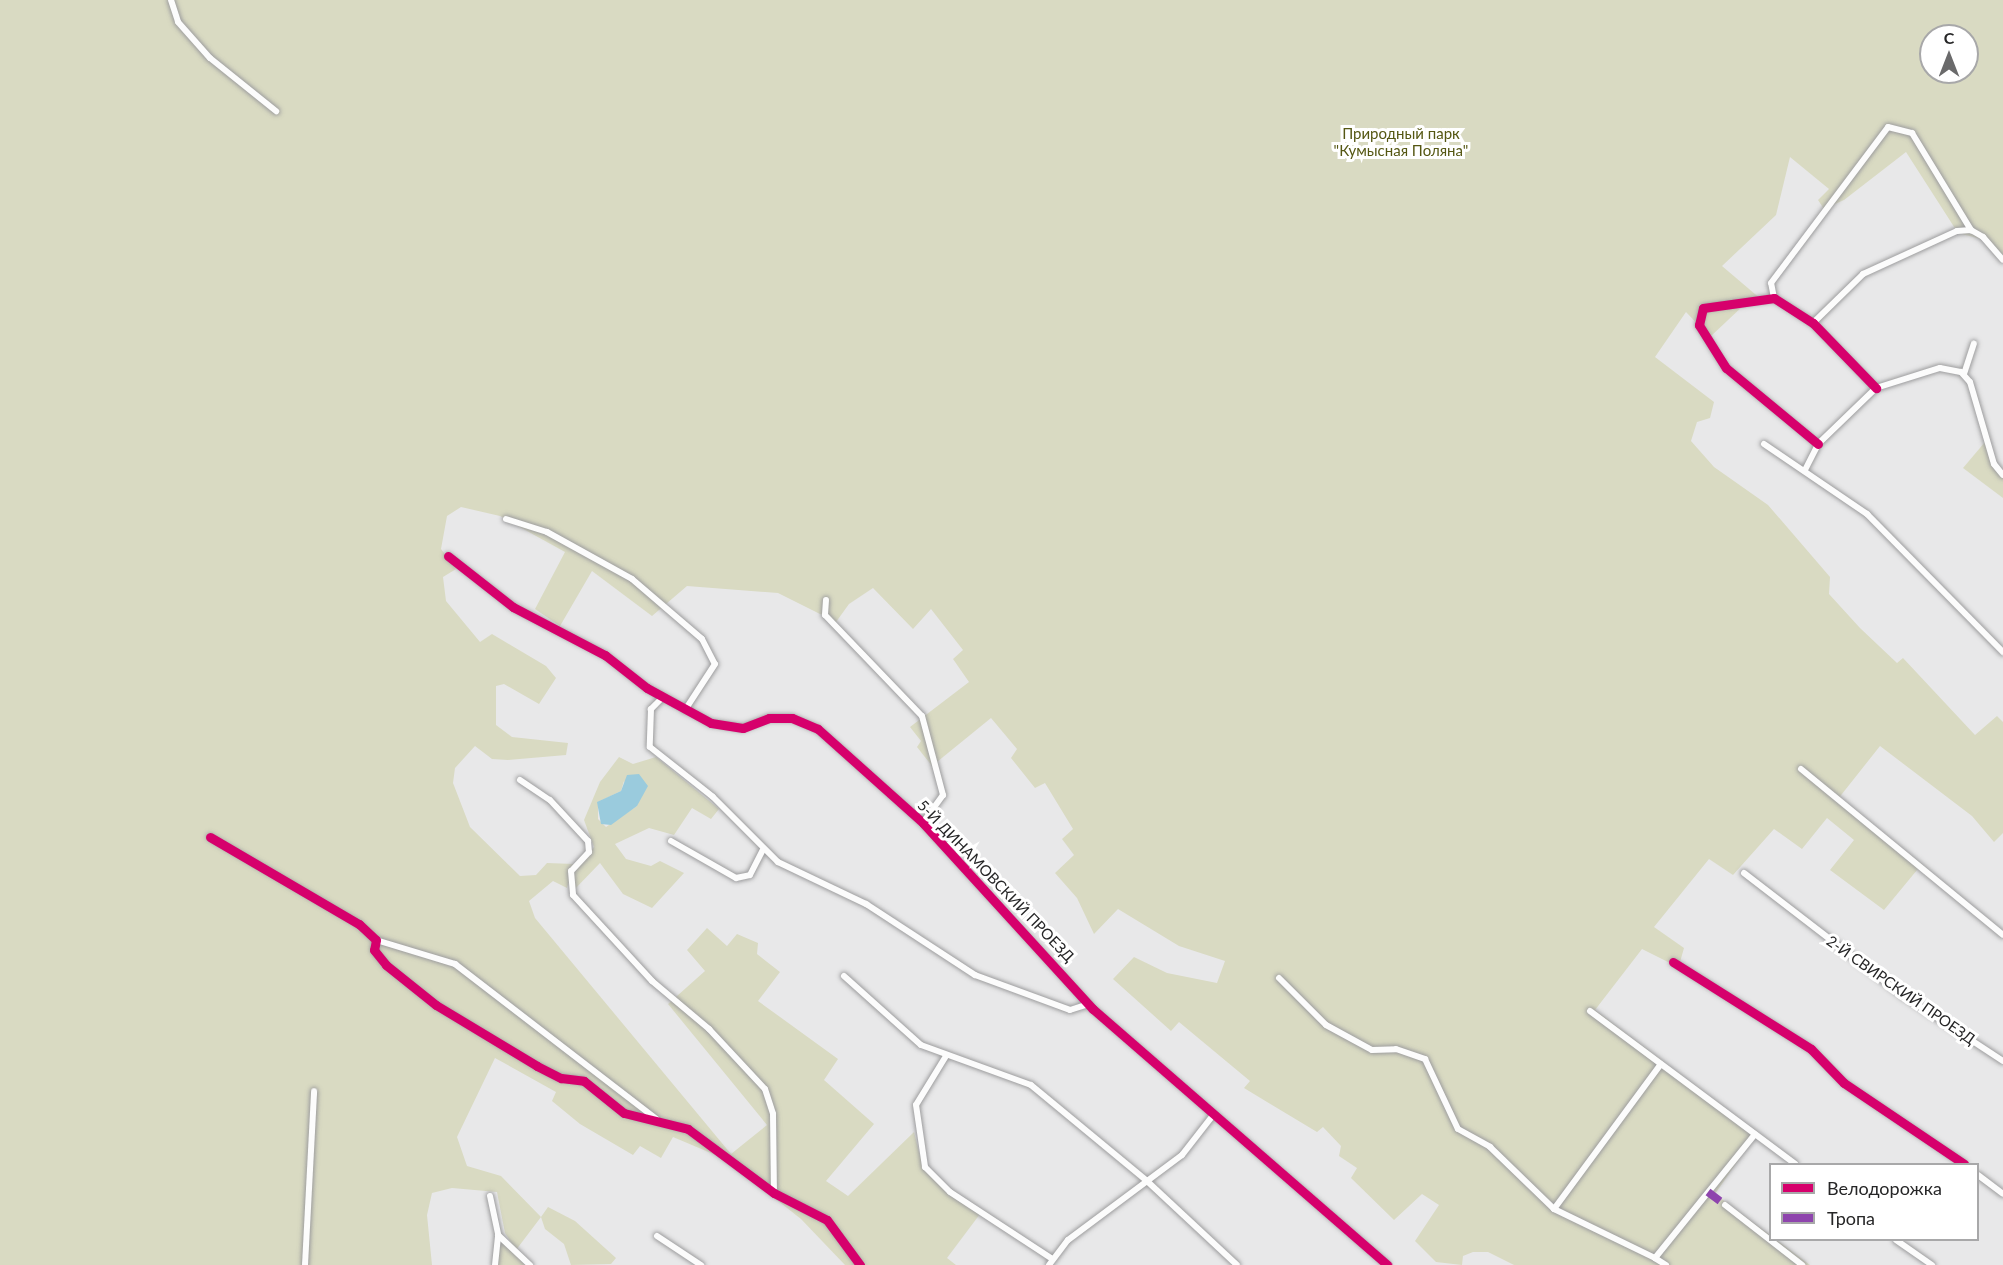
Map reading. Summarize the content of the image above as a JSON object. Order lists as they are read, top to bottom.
{
  "streets": {
    "street": ["5-Й ДИНАМОВСКИЙ ПРОЕЗД", "2-Й СВИРСКИЙ ПРОЕЗД"]
  },
  "parks": ["Природный парк \"Кумысная Поляна\""],
  "legend": ["Велодорожка", "Тропа"],
  "north": "top"
}
